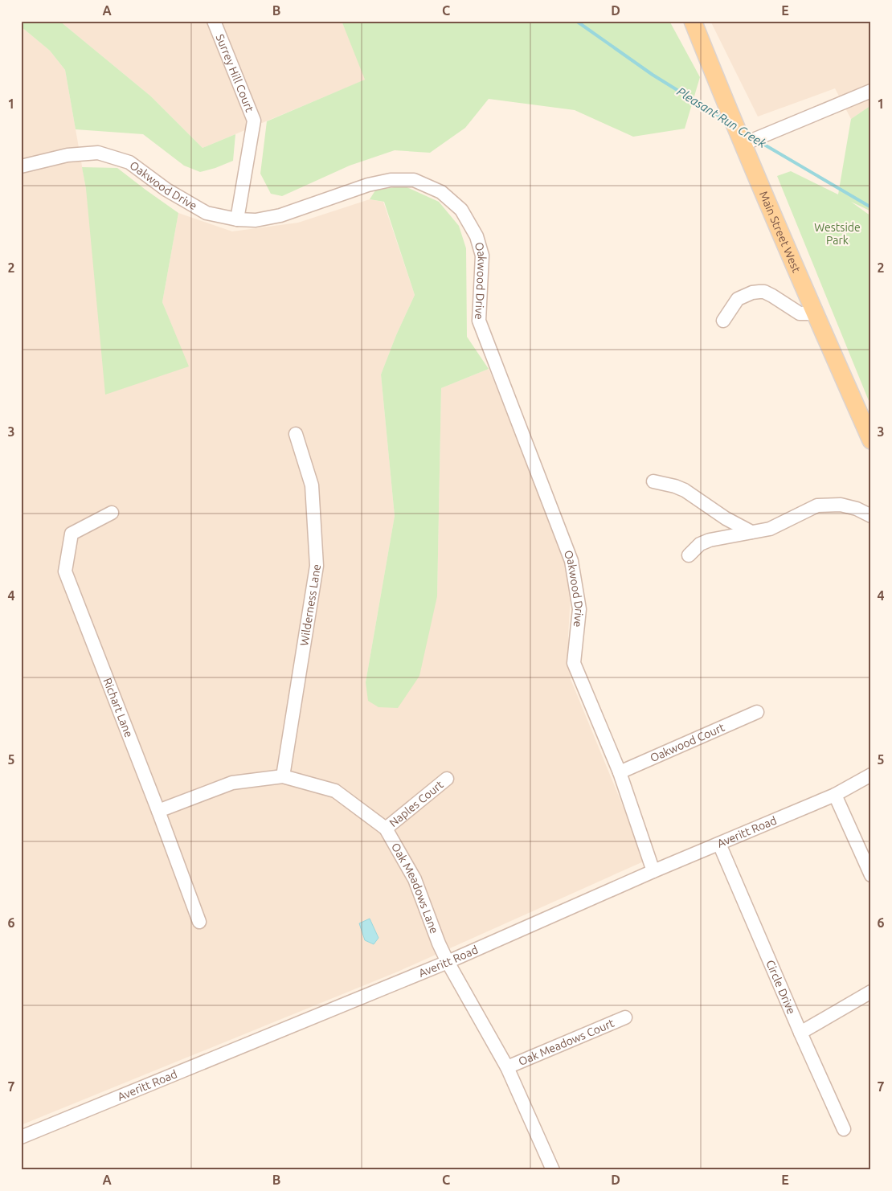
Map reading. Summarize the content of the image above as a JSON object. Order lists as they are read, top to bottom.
{
  "streets": {
    "main road": ["Main Street West"],
    "street": [
      "Surrey Hill Court",
      "Oakwood Drive",
      "Wilderness Lane",
      "Richart Lane",
      "Oakwood Court",
      "Naples Court",
      "Averitt Road",
      "Oak Meadows Lane",
      "Circle Drive",
      "Oak Meadows Court"
    ]
  },
  "crossings": [
    ["Surrey Hill Court", "Oakwood Drive"],
    ["Oakwood Drive", "Oakwood Court"],
    ["Oakwood Drive", "Averitt Road"],
    ["Wilderness Lane", "Oak Meadows Lane"],
    ["Richart Lane", "Oak Meadows Lane"],
    ["Naples Court", "Oak Meadows Lane"],
    ["Averitt Road", "Oak Meadows Lane"],
    ["Averitt Road", "Circle Drive"],
    ["Oak Meadows Lane", "Oak Meadows Court"]
  ],
  "water": ["Pleasant Run Creek"],
  "parks": ["Westside Park"],
  "grid": {
    "columns": [
      "A",
      "B",
      "C",
      "D",
      "E"
    ],
    "rows": [
      "1",
      "2",
      "3",
      "4",
      "5",
      "6",
      "7"
    ]
  }
}
